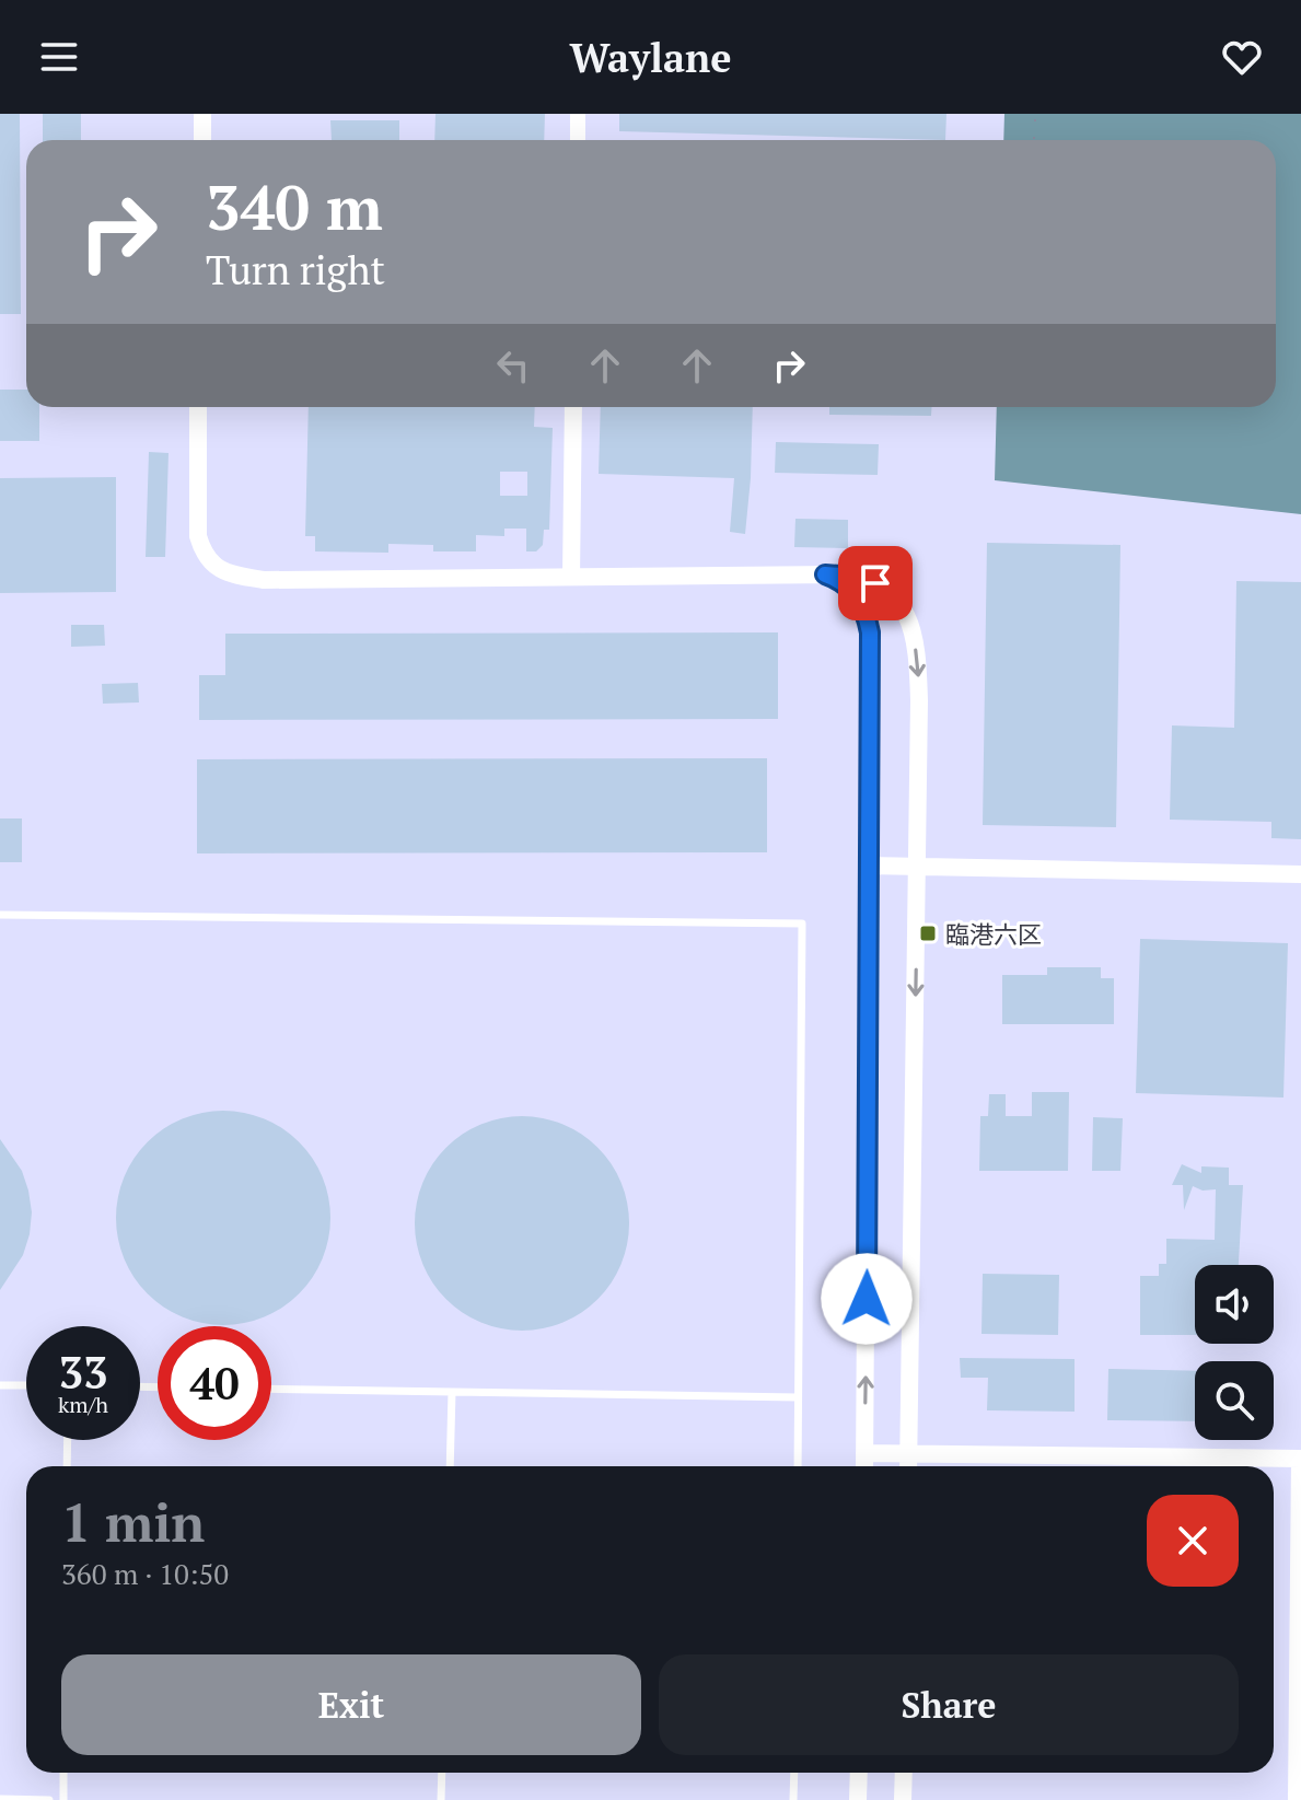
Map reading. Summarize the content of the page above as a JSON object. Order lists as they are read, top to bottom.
{
  "places": {
    "transit": ["臨港六区"]
  },
  "page": {
    "header": "Waylane",
    "turn": ["340 m", "Turn right"],
    "speed": "33 km/h",
    "limit": "40",
    "heading": ["1 min", "360 m · 10:50"],
    "buttons": ["Exit", "Share"]
  }
}
